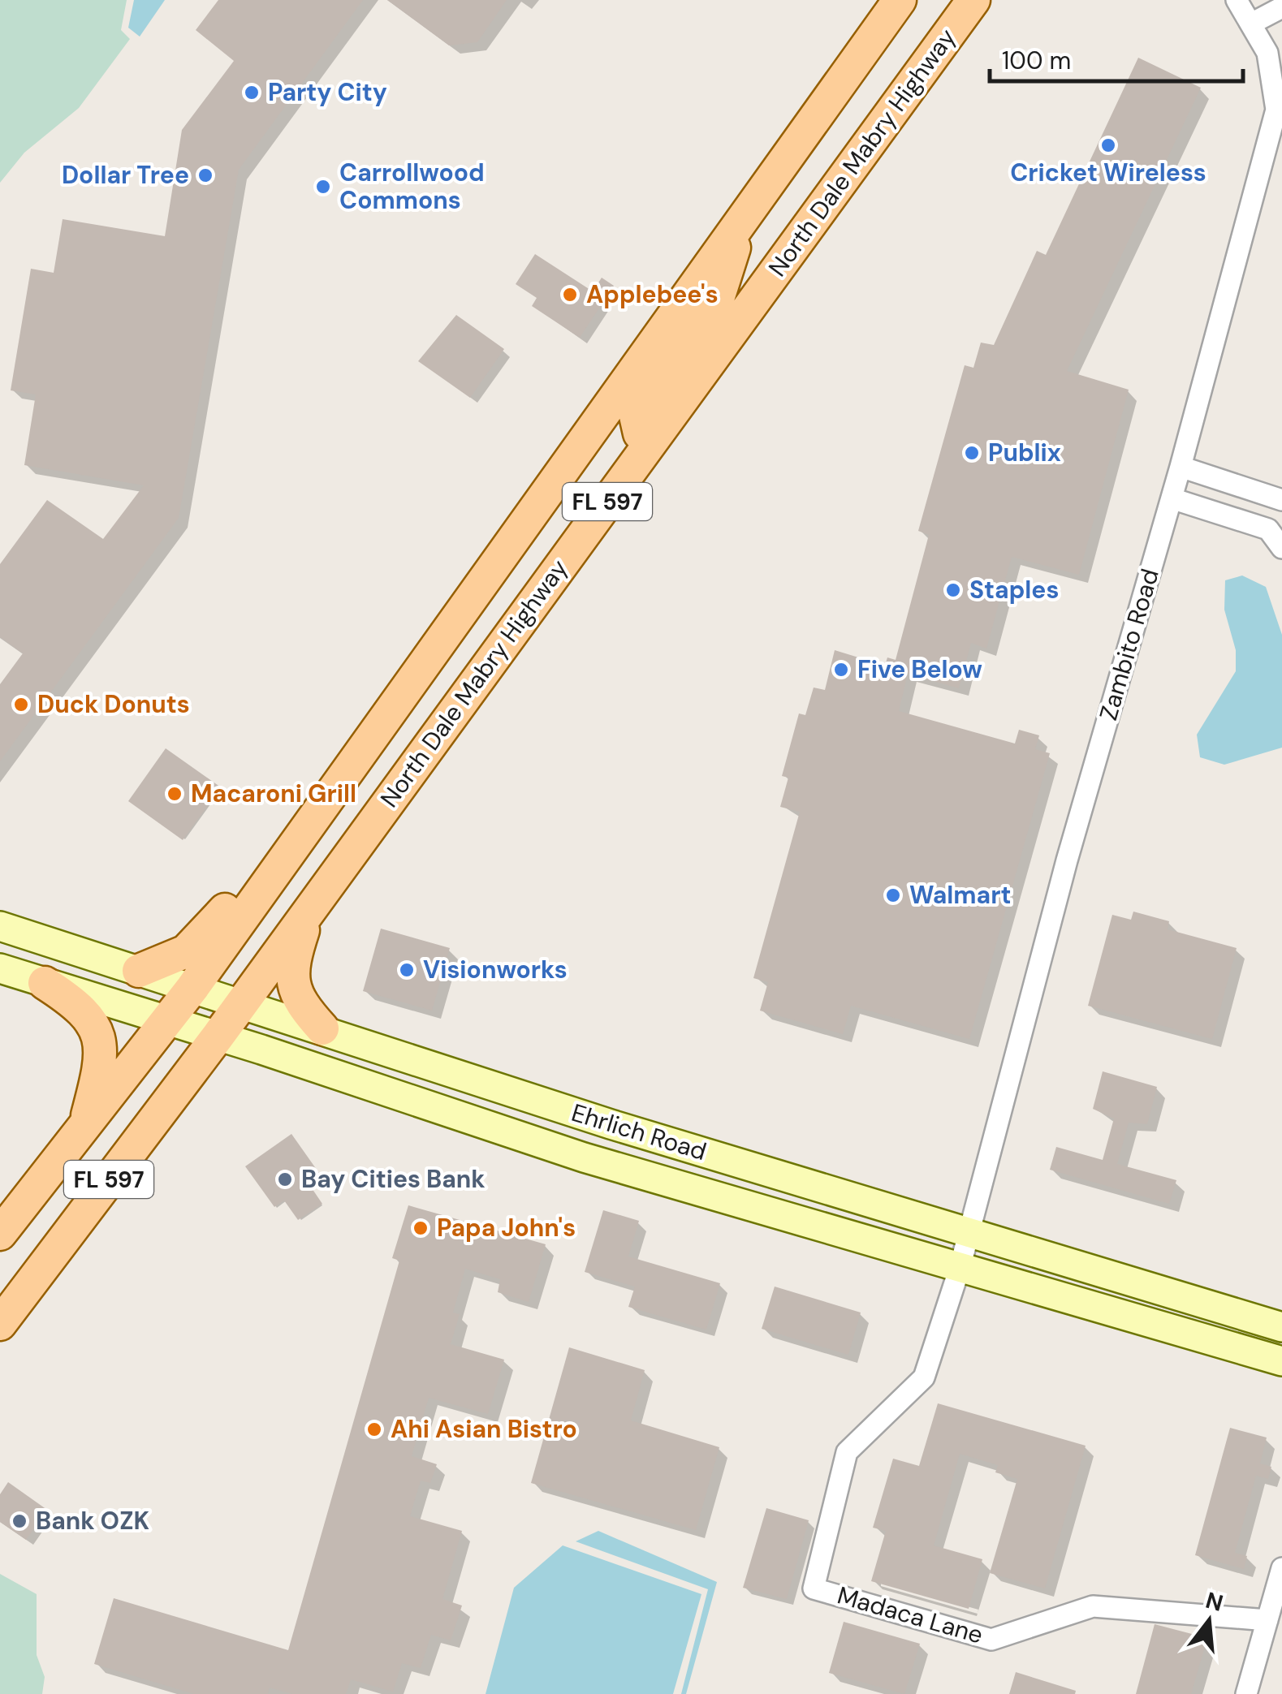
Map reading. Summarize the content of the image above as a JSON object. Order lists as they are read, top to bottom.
{
  "streets": {
    "main road": ["North Dale Mabry Highway", "FL 597", "Ehrlich Road"],
    "street": ["Zambito Road", "Madaca Lane"]
  },
  "crossings": [
    ["North Dale Mabry Highway", "Ehrlich Road"],
    ["Zambito Road", "Ehrlich Road"],
    ["Zambito Road", "Madaca Lane"],
    ["Ehrlich Road", "Madaca Lane"]
  ],
  "places": [
    "Party City",
    "Cricket Wireless",
    "Dollar Tree",
    "Carrollwood Commons",
    "Applebee's",
    "Publix",
    "Staples",
    "Five Below",
    "Duck Donuts",
    "Macaroni Grill",
    "Walmart",
    "Visionworks",
    "Bay Cities Bank",
    "Papa John's",
    "Ahi Asian Bistro",
    "Bank OZK"
  ],
  "scale_bar": "100 m",
  "north": "top"
}
